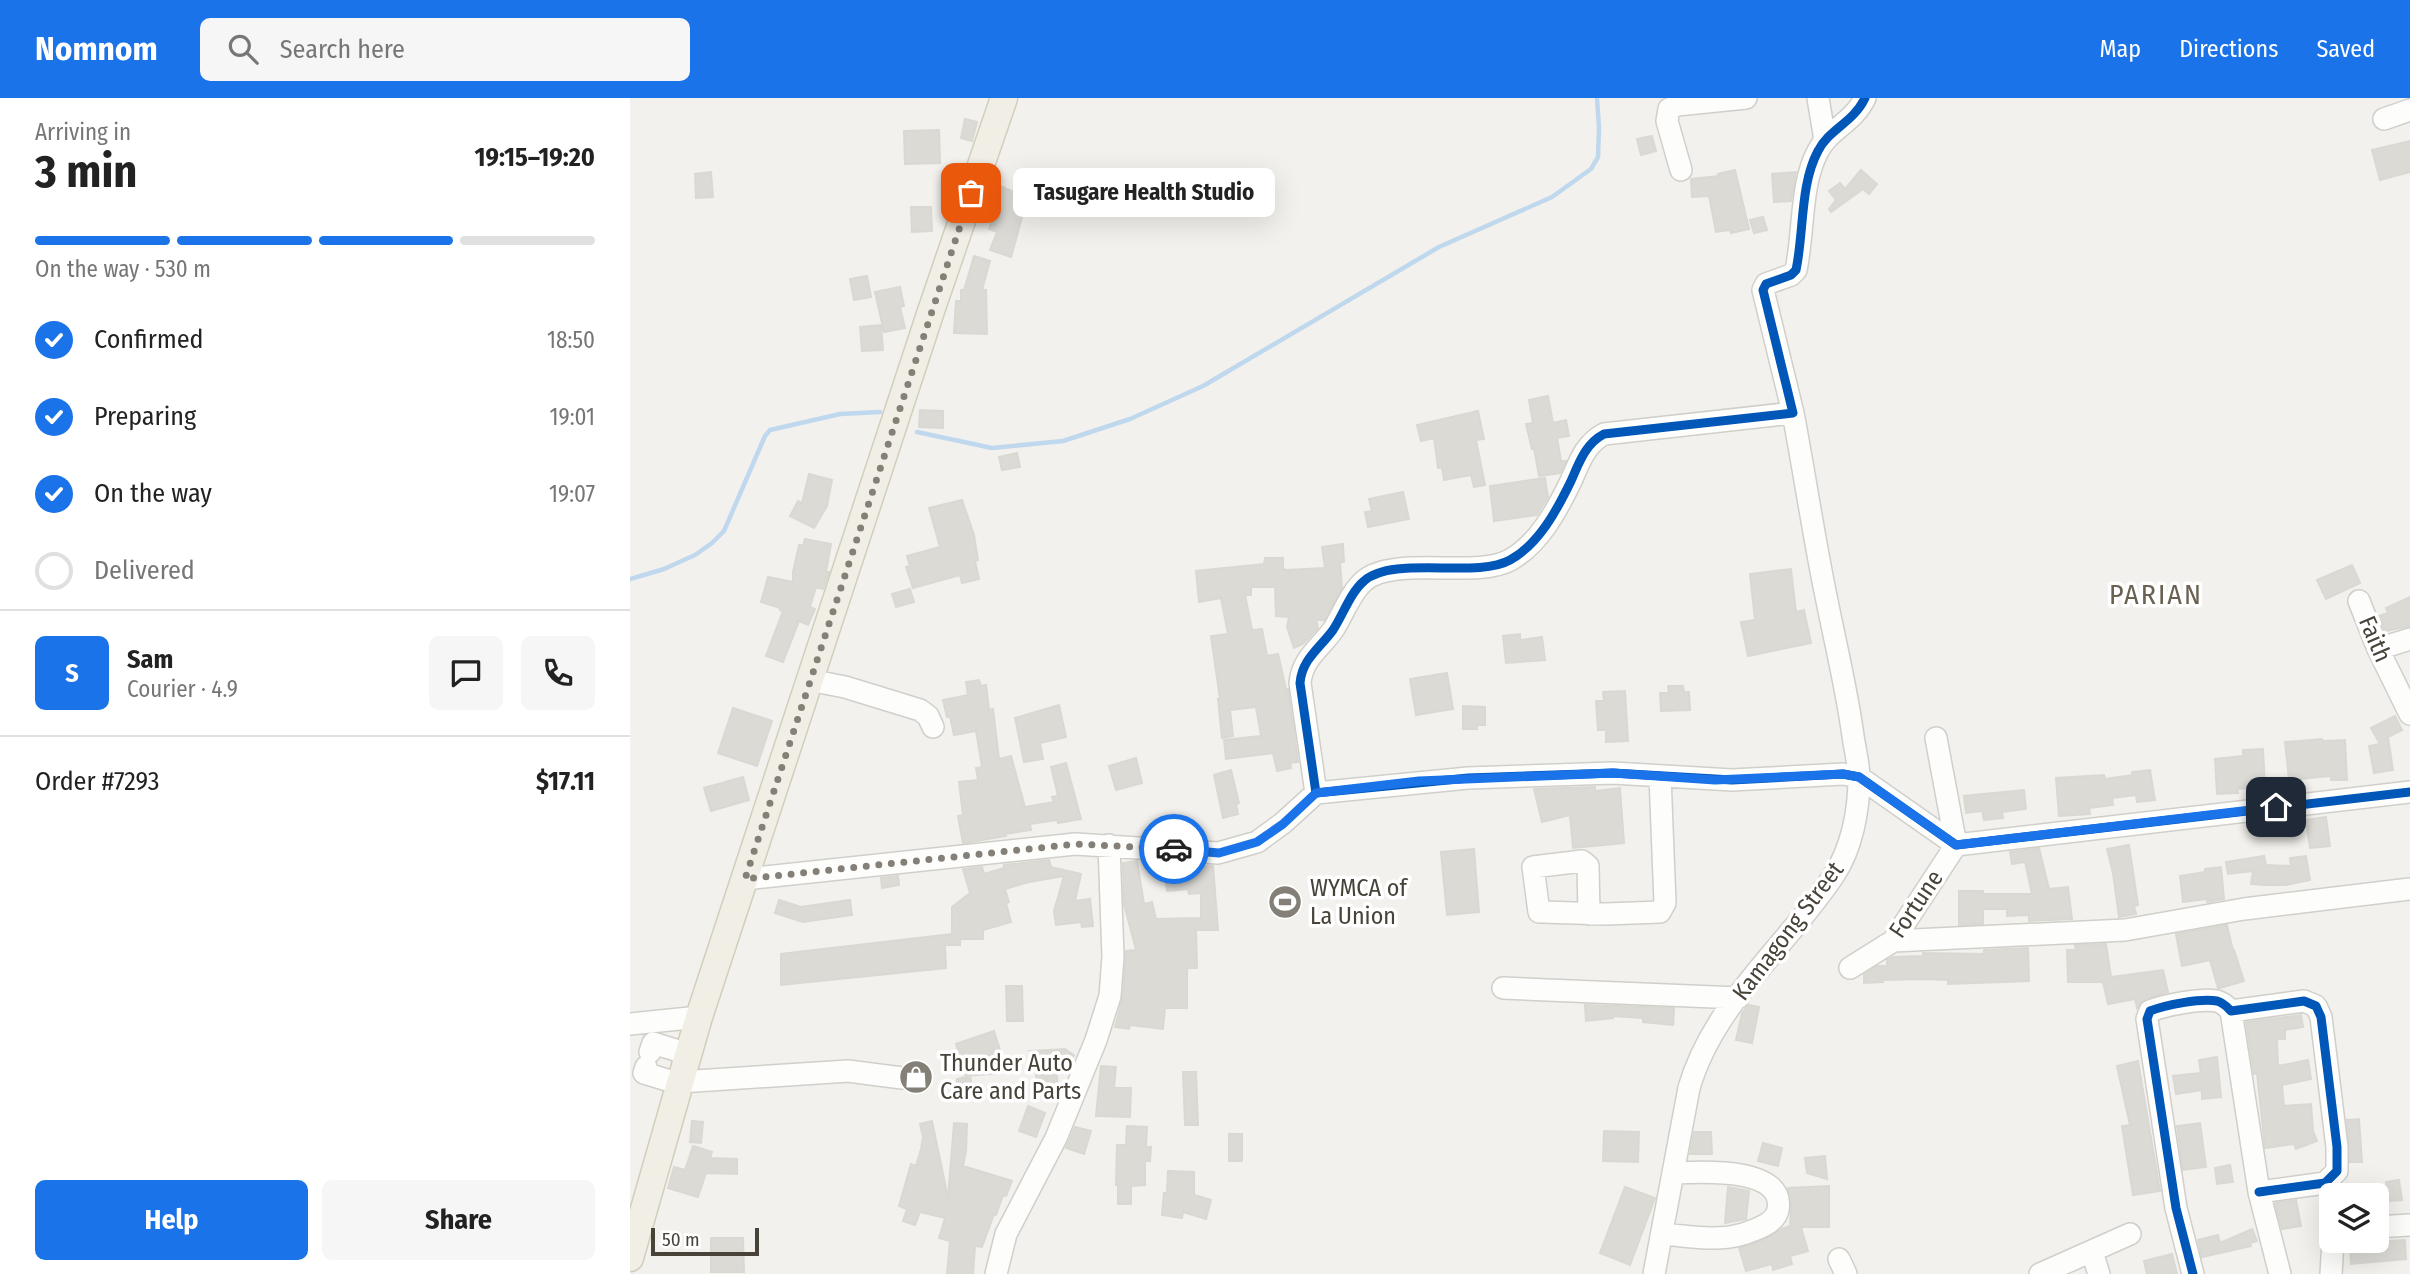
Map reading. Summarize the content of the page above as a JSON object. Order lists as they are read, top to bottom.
{
  "streets": {
    "street": ["Faith", "Fortune", "Kamagong Street"]
  },
  "districts": ["PARIAN"],
  "places": {
    "other": ["Tasugare Health Studio"],
    "sports": ["WYMCA of La Union"],
    "shop": ["Thunder Auto Care and Parts"]
  },
  "scale_bar": "50 m",
  "page": {
    "header": "Nomnom",
    "search": "Search here",
    "nav": ["Map", "Directions", "Saved"],
    "heading": ["3 min", "Arriving in", "19:15–19:20"],
    "panel": [
      "Sam",
      "Courier · 4.9",
      "Order #7293",
      "$17.11"
    ],
    "bubble": "Tasugare Health Studio",
    "bar": "On the way · 530 m",
    "list": [
      ["Confirmed", "18:50"],
      ["Preparing", "19:01"],
      ["On the way", "19:07"],
      "Delivered"
    ],
    "round": "S",
    "buttons": ["Help", "Share"],
    "scale": "50 m"
  }
}
